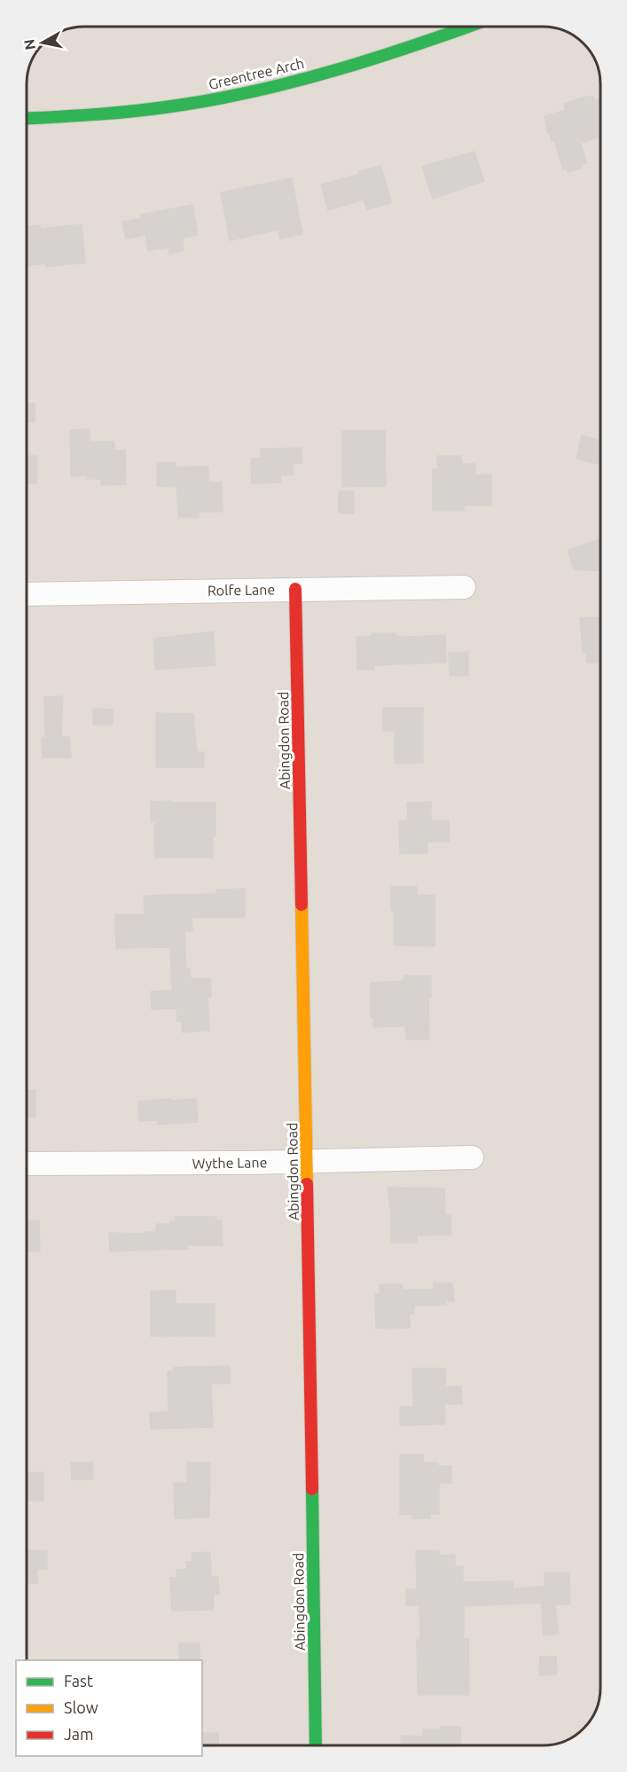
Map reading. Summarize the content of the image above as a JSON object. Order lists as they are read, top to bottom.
{
  "streets": {
    "street": [
      "Greentree Arch",
      "Rolfe Lane",
      "Abingdon Road",
      "Wythe Lane"
    ]
  },
  "crossings": [
    ["Rolfe Lane", "Abingdon Road"],
    ["Abingdon Road", "Wythe Lane"]
  ],
  "legend": ["Fast", "Slow", "Jam"],
  "north": "left"
}
